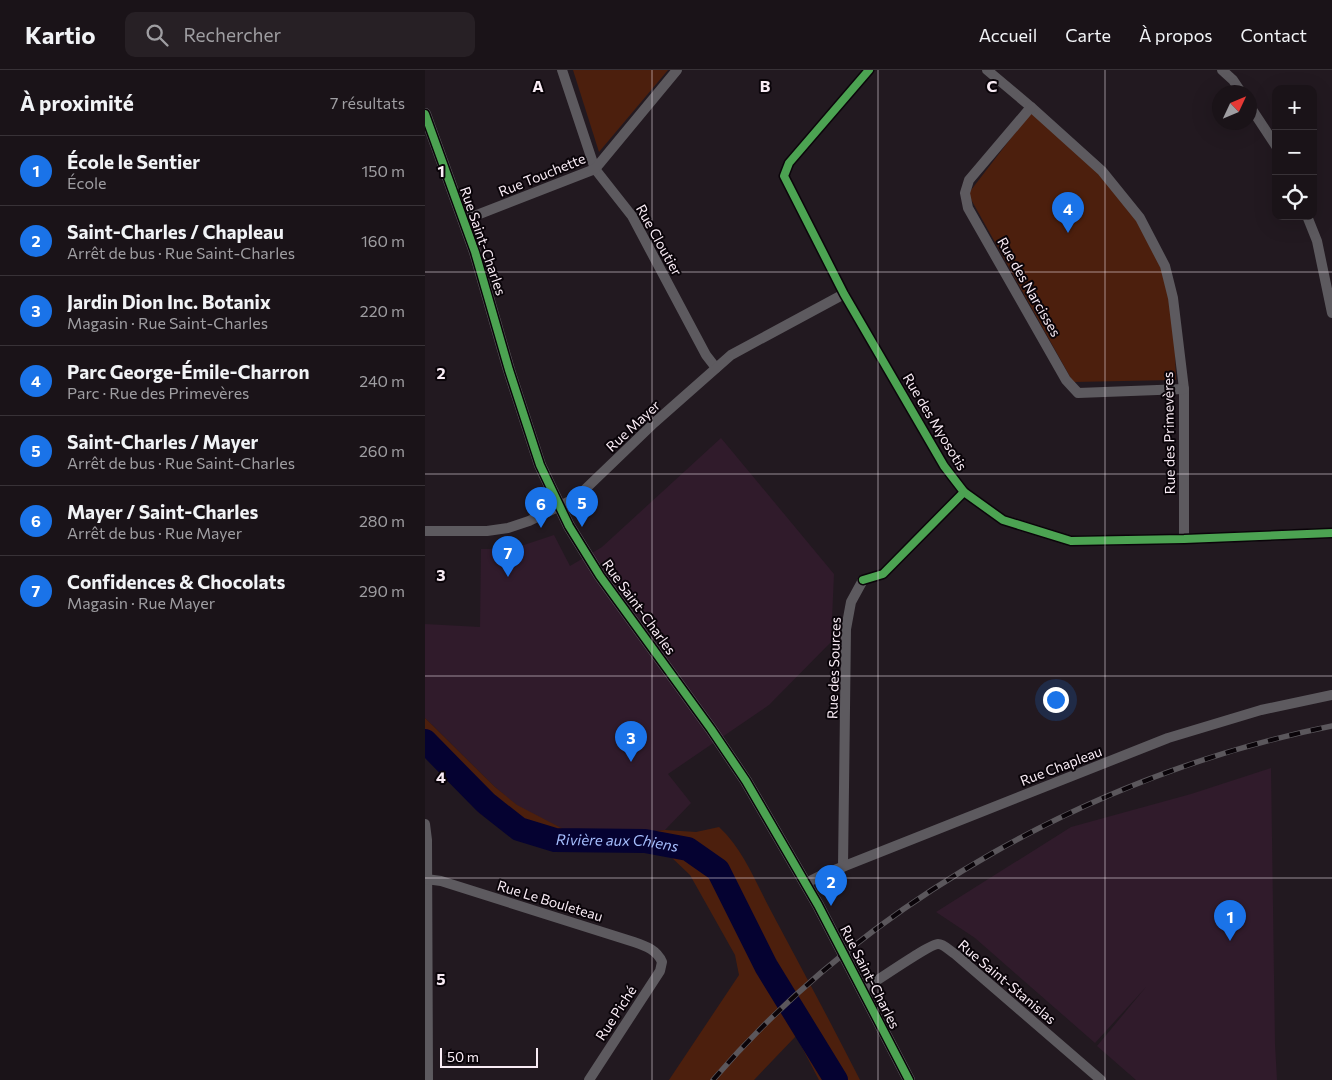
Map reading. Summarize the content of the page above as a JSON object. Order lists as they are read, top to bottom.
{
  "streets": {
    "street": [
      "Rue Touchette",
      "Rue Cloutier",
      "Rue Saint-Charles",
      "Rue des Narcisses",
      "Rue des Myosotis",
      "Rue Mayer",
      "Rue des Primevères",
      "Rue des Sources",
      "Rue Chapleau",
      "Rue Le Bouleteau",
      "Rue Saint-Stanislas",
      "Rue Piché"
    ]
  },
  "crossings": [
    ["Rue Touchette", "Rue Cloutier"],
    ["Rue Touchette", "Rue Saint-Charles"],
    ["Rue Cloutier", "Rue Mayer"],
    ["Rue Saint-Charles", "Rue Mayer"],
    ["Rue Saint-Charles", "Rue Chapleau"],
    ["Rue Saint-Charles", "Rue Saint-Stanislas"],
    ["Rue des Narcisses", "Rue des Primevères"],
    ["Rue des Myosotis", "Rue Mayer"],
    ["Rue des Myosotis", "Rue des Primevères"],
    ["Rue des Sources", "Rue Chapleau"],
    ["Rue Le Bouleteau", "Rue Piché"]
  ],
  "water": ["Rivière aux Chiens"],
  "scale_bar": "50 m",
  "north": "top right",
  "page": {
    "header": "Kartio",
    "search": "Rechercher",
    "nav": [
      "Accueil",
      "Carte",
      "À propos",
      "Contact"
    ],
    "heading": ["À proximité", "7 résultats"],
    "map_buttons": ["+", "−"],
    "list": [
      {
        "mark": "1",
        "name": "École le Sentier",
        "note": "École",
        "value": "150 m"
      },
      {
        "mark": "2",
        "name": "Saint-Charles / Chapleau",
        "note": "Arrêt de bus · Rue Saint-Charles",
        "value": "160 m"
      },
      {
        "mark": "3",
        "name": "Jardin Dion Inc. Botanix",
        "note": "Magasin · Rue Saint-Charles",
        "value": "220 m"
      },
      {
        "mark": "4",
        "name": "Parc George-Émile-Charron",
        "note": "Parc · Rue des Primevères",
        "value": "240 m"
      },
      {
        "mark": "5",
        "name": "Saint-Charles / Mayer",
        "note": "Arrêt de bus · Rue Saint-Charles",
        "value": "260 m"
      },
      {
        "mark": "6",
        "name": "Mayer / Saint-Charles",
        "note": "Arrêt de bus · Rue Mayer",
        "value": "280 m"
      },
      {
        "mark": "7",
        "name": "Confidences & Chocolats",
        "note": "Magasin · Rue Mayer",
        "value": "290 m"
      }
    ],
    "pins": [
      "4",
      "5",
      "6",
      "7",
      "3",
      "2",
      "1"
    ],
    "scale": "50 m"
  },
  "grid": {
    "columns": ["A", "B", "C"],
    "rows": [
      "1",
      "2",
      "3",
      "4",
      "5"
    ]
  }
}
